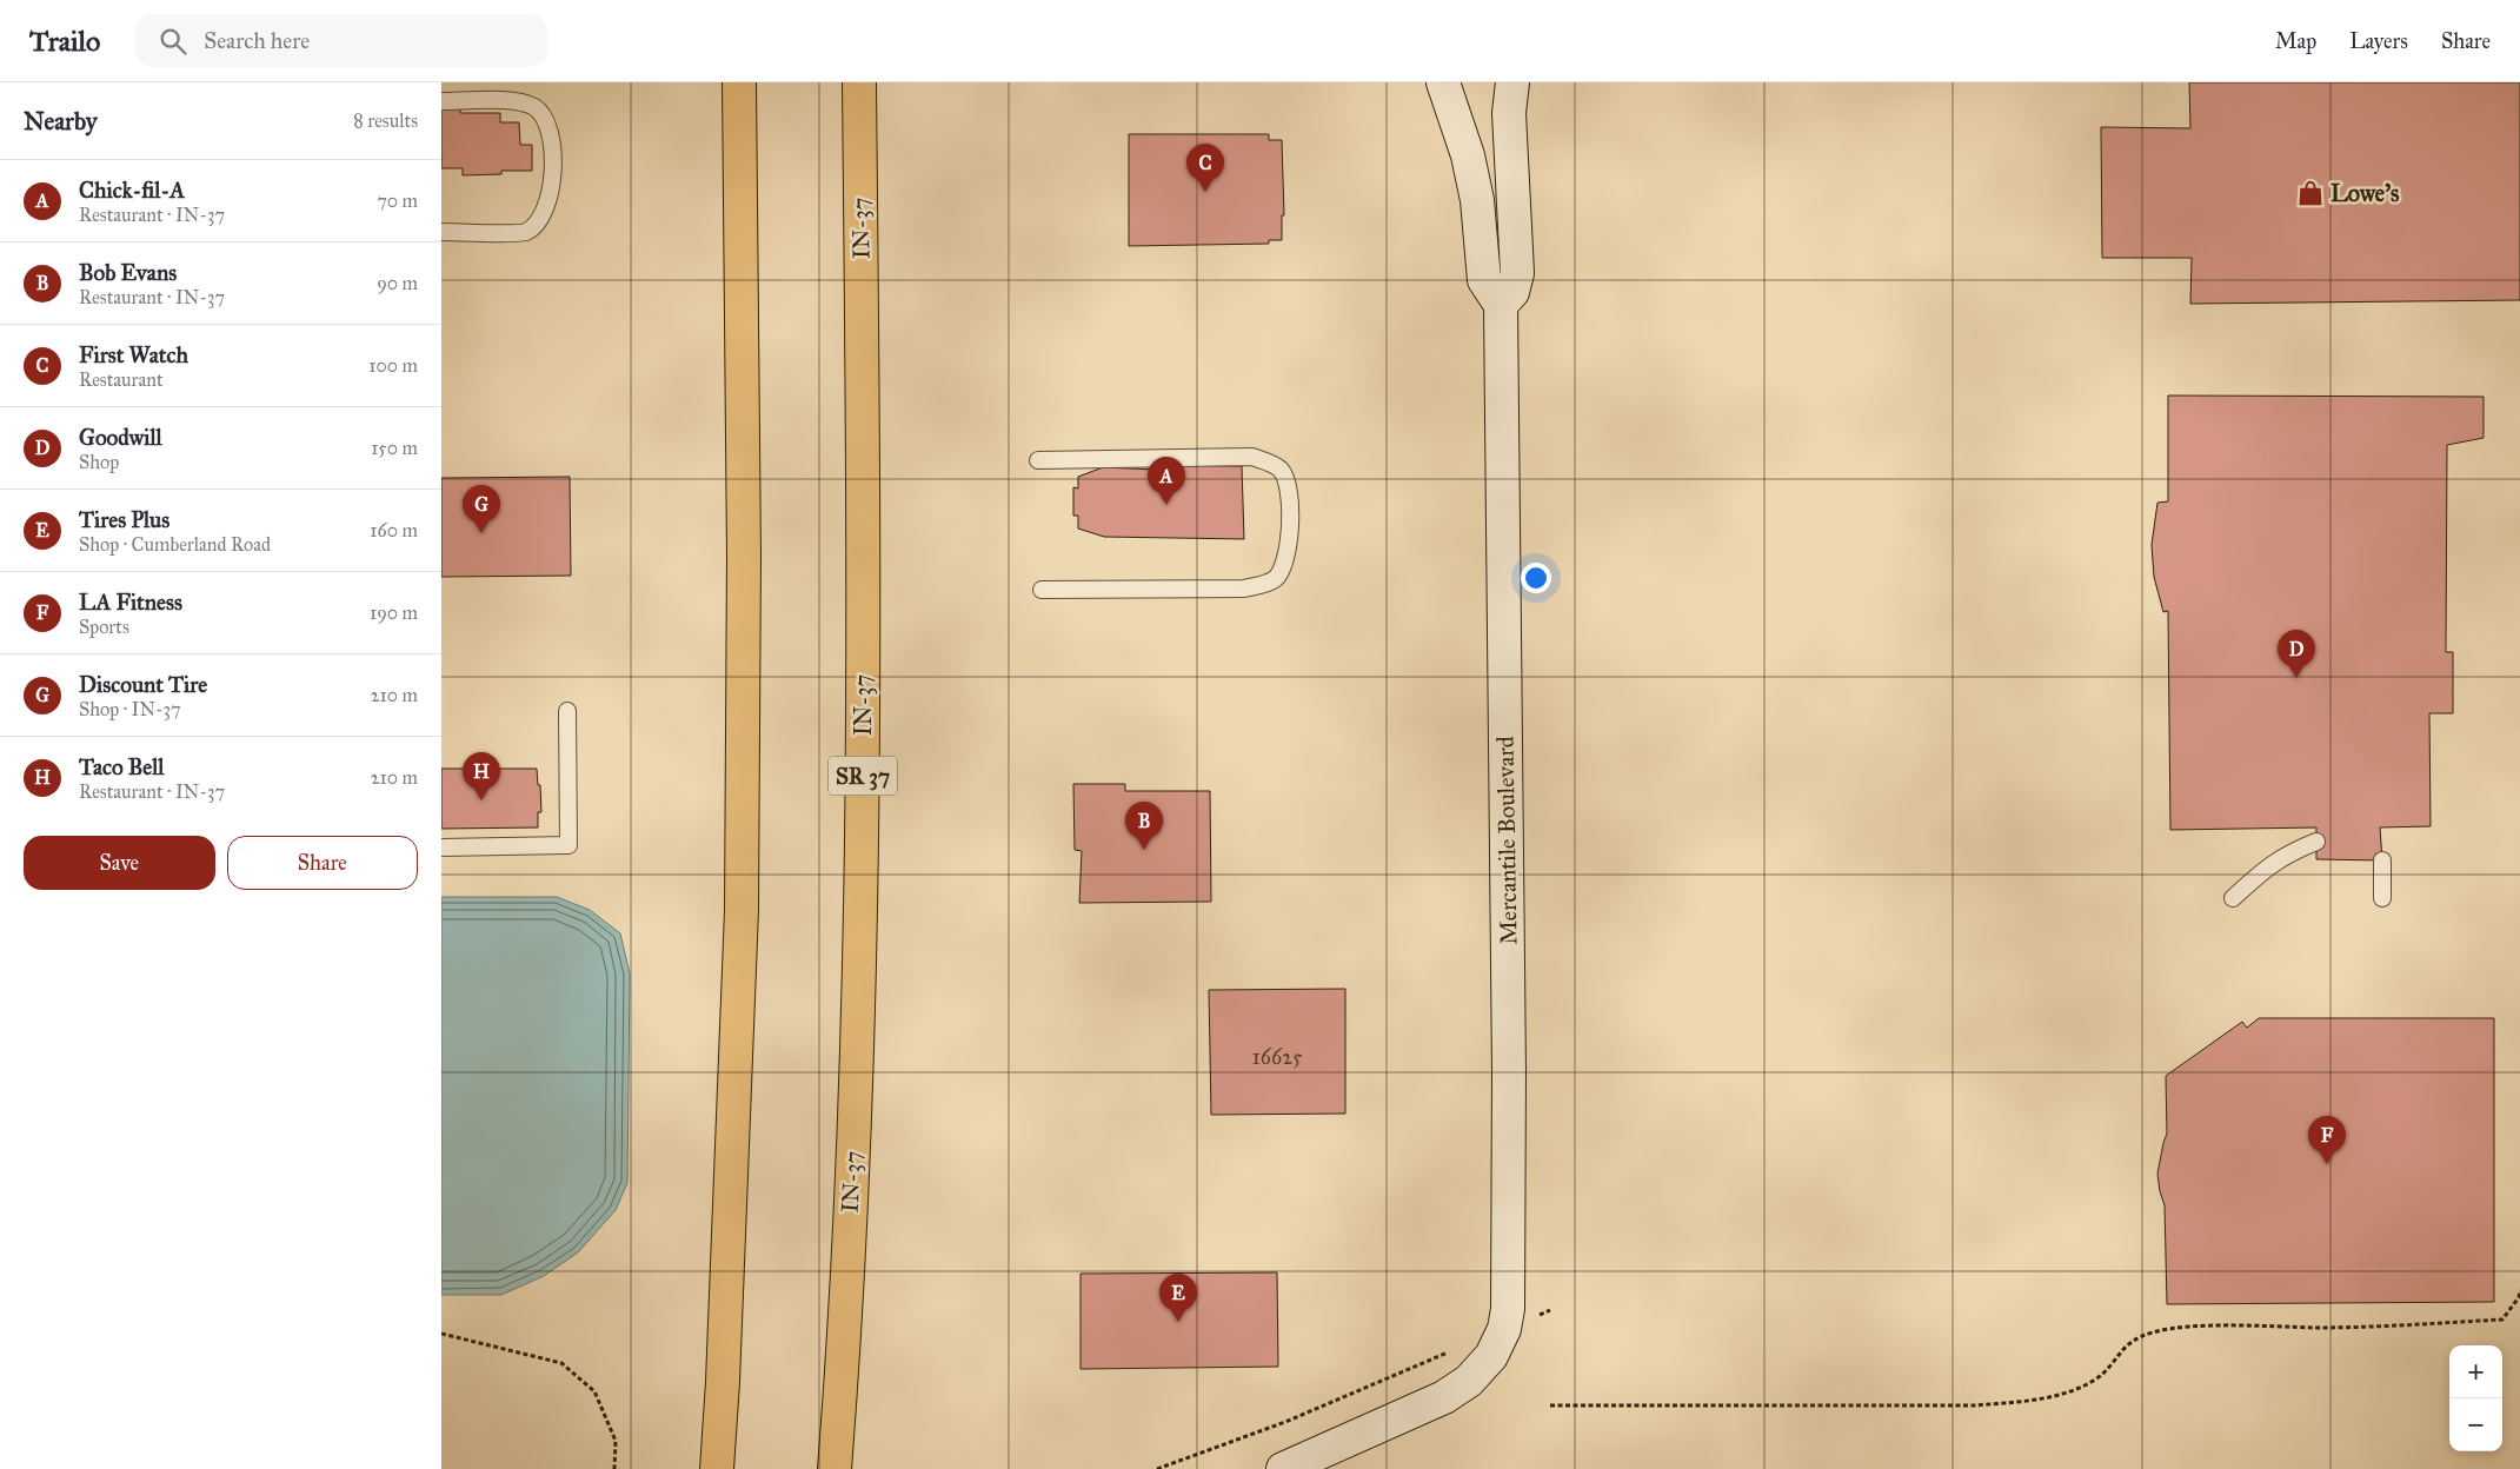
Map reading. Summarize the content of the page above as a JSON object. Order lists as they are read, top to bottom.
{
  "streets": {
    "highway": ["IN-37", "SR 37"],
    "street": ["Mercantile Boulevard"]
  },
  "places": {
    "shop": ["Lowe's"]
  },
  "house_numbers": ["16625"],
  "page": {
    "header": "Trailo",
    "search": "Search here",
    "nav": ["Map", "Layers", "Share"],
    "heading": ["Nearby", "8 results"],
    "pins": [
      "C",
      "A",
      "G",
      "D",
      "H",
      "B",
      "F",
      "E"
    ],
    "list": [
      {
        "mark": "A",
        "name": "Chick-fil-A",
        "note": "Restaurant · IN-37",
        "value": "70 m"
      },
      {
        "mark": "B",
        "name": "Bob Evans",
        "note": "Restaurant · IN-37",
        "value": "90 m"
      },
      {
        "mark": "C",
        "name": "First Watch",
        "note": "Restaurant",
        "value": "100 m"
      },
      {
        "mark": "D",
        "name": "Goodwill",
        "note": "Shop",
        "value": "150 m"
      },
      {
        "mark": "E",
        "name": "Tires Plus",
        "note": "Shop · Cumberland Road",
        "value": "160 m"
      },
      {
        "mark": "F",
        "name": "LA Fitness",
        "note": "Sports",
        "value": "190 m"
      },
      {
        "mark": "G",
        "name": "Discount Tire",
        "note": "Shop · IN-37",
        "value": "210 m"
      },
      {
        "mark": "H",
        "name": "Taco Bell",
        "note": "Restaurant · IN-37",
        "value": "210 m"
      }
    ],
    "buttons": ["Save", "Share"],
    "map_buttons": ["+", "−"]
  }
}
